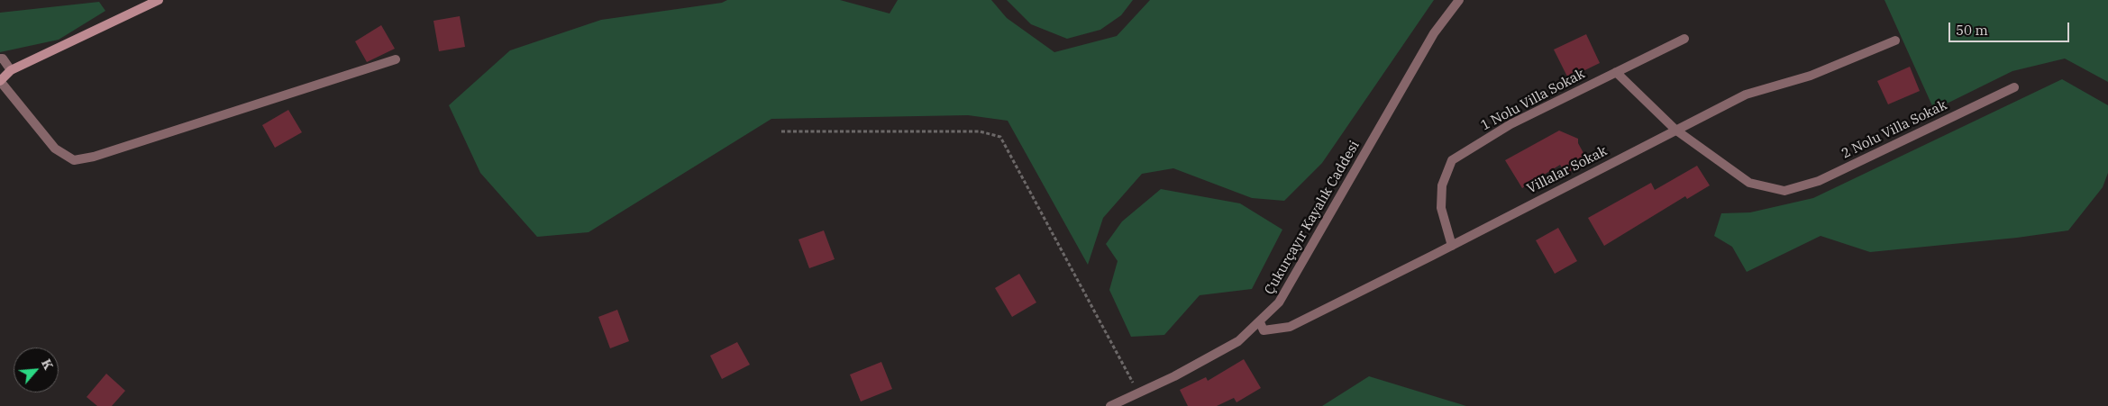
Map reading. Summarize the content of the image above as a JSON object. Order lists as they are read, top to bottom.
{
  "streets": {
    "street": [
      "1 Nolu Villa Sokak",
      "2 Nolu Villa Sokak",
      "Villalar Sokak",
      "Çukurçayır Kayalık Caddesi"
    ]
  },
  "crossings": [
    ["1 Nolu Villa Sokak", "Villalar Sokak"],
    ["2 Nolu Villa Sokak", "Villalar Sokak"],
    ["Villalar Sokak", "Çukurçayır Kayalık Caddesi"]
  ],
  "scale_bar": "50 m",
  "north": "top right"
}
